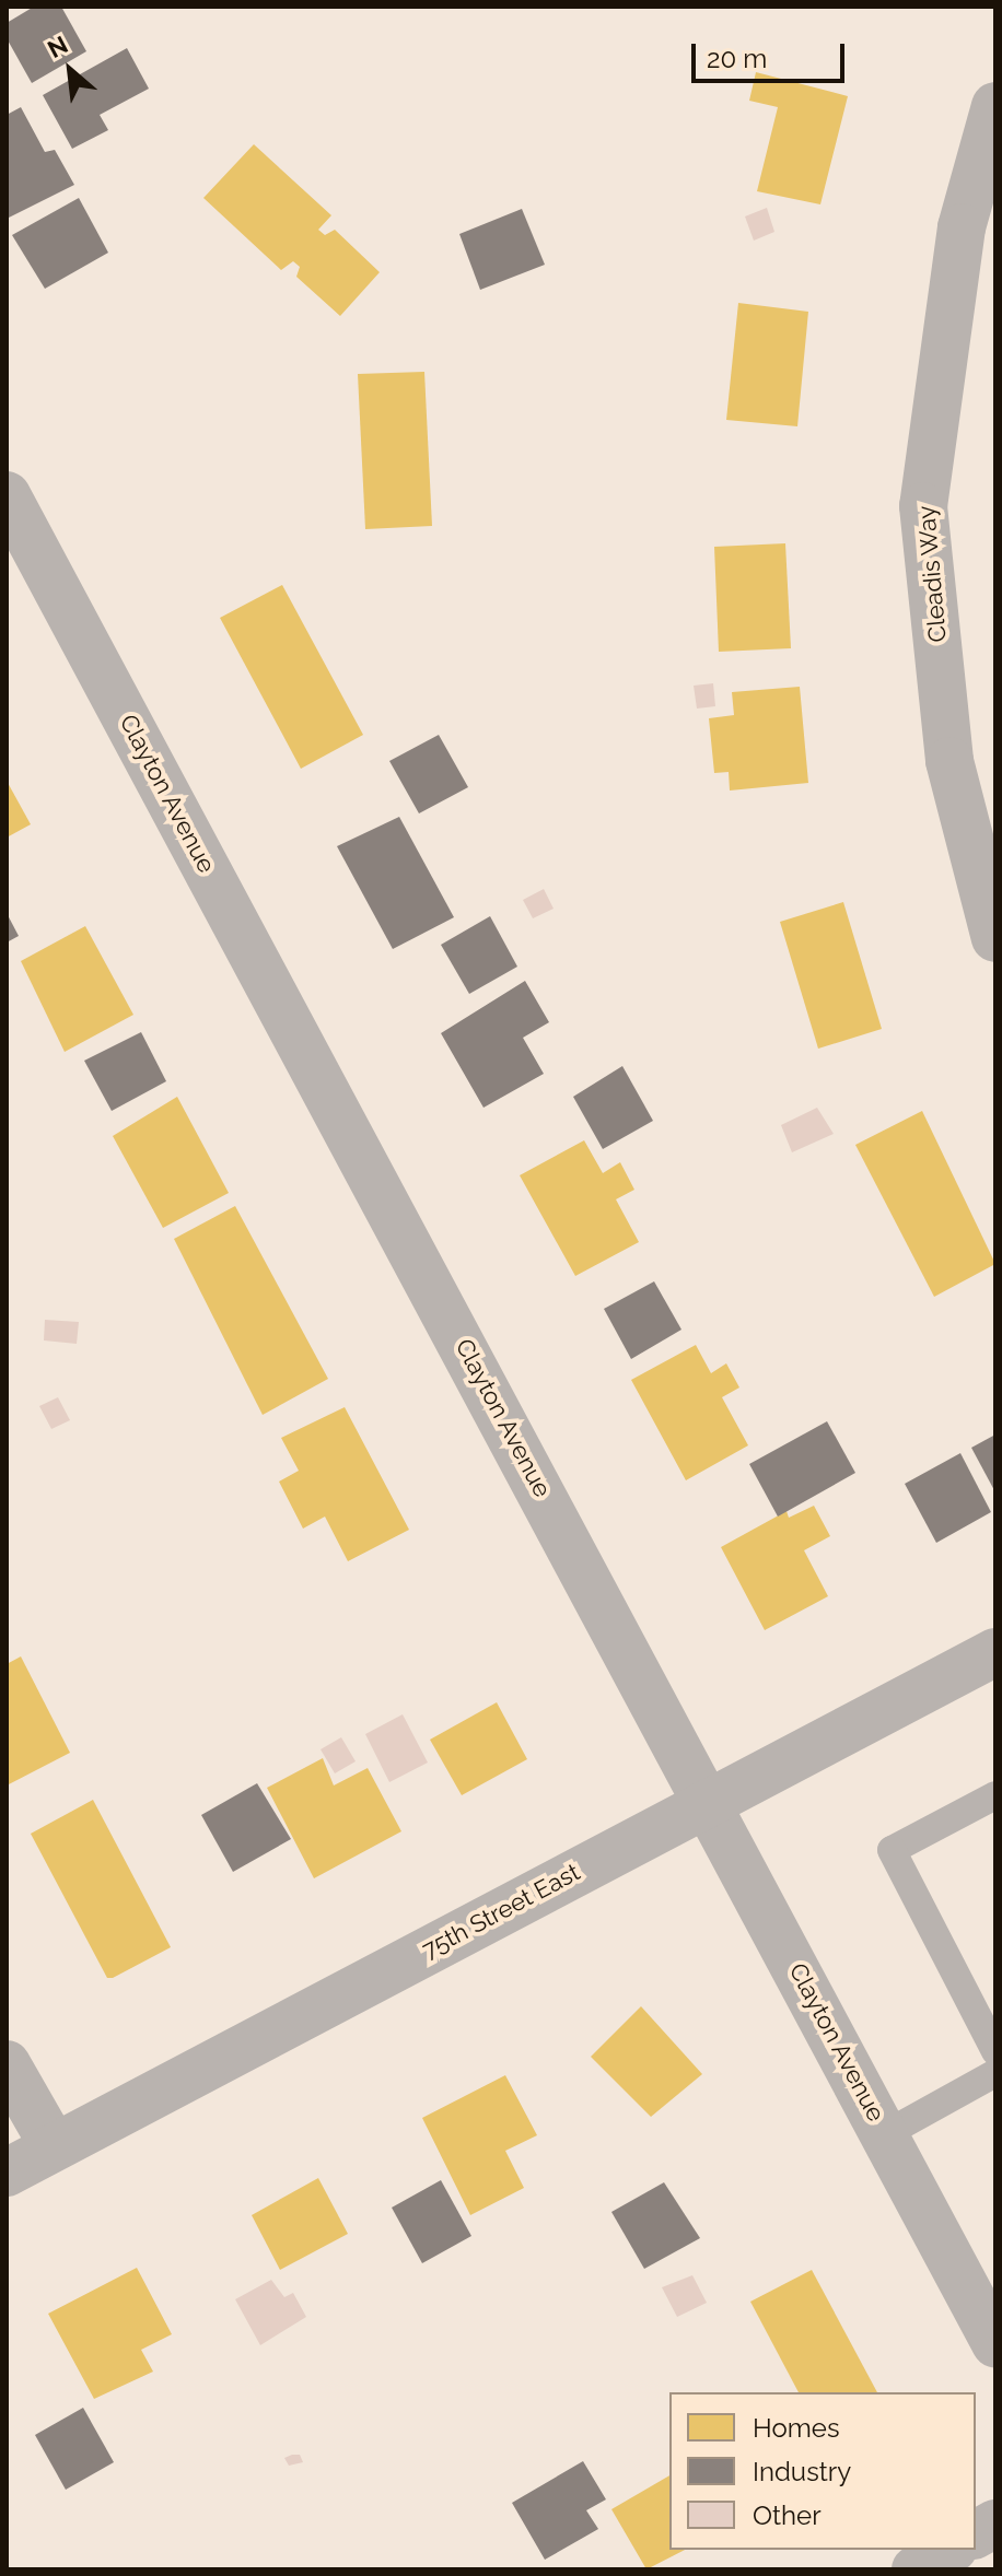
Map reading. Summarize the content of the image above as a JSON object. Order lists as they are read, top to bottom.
{
  "streets": {
    "street": ["Cleadis Way", "Clayton Avenue", "75th Street East"]
  },
  "crossings": [
    ["Clayton Avenue", "75th Street East"]
  ],
  "legend": ["Homes", "Industry", "Other"],
  "scale_bar": "20 m",
  "north": "top left"
}
